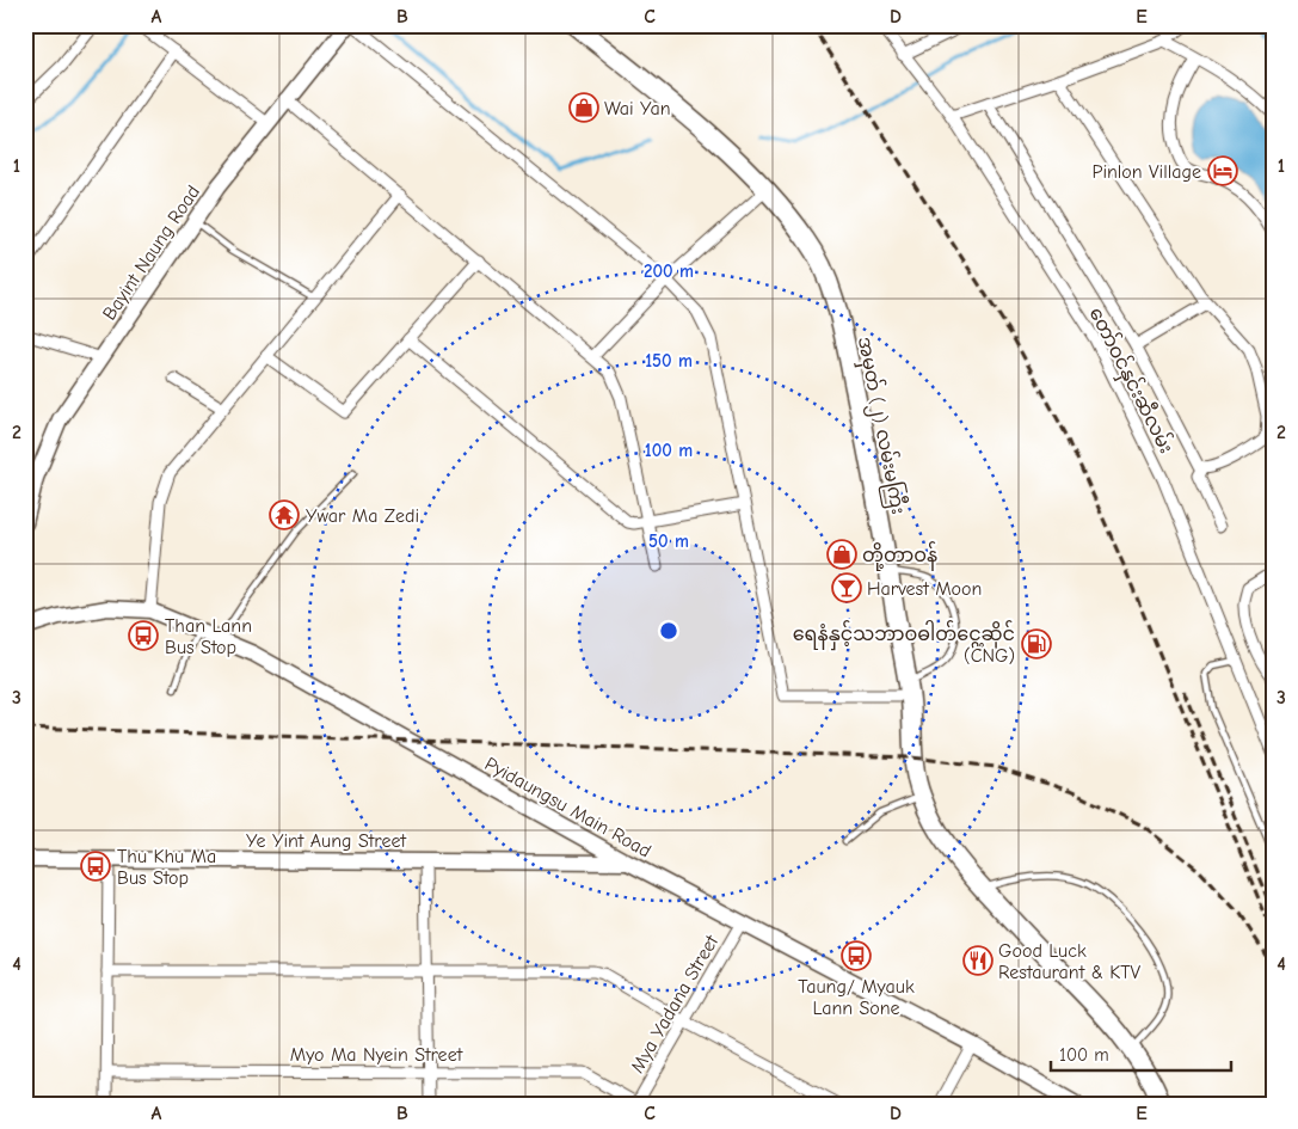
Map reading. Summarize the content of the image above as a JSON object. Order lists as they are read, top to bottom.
{
  "streets": {
    "main road": [
      "Bayint Naung Road",
      "အမှတ် (၂) လမ်းမကြီး",
      "Pyidaungsu Main Road",
      "Ye Yint Aung Street"
    ],
    "street": ["တော်ဝင်နှင်းဆီလမ်း", "Mya Yadana Street", "Myo Ma Nyein Street"]
  },
  "crossings": [
    ["Pyidaungsu Main Road", "Ye Yint Aung Street"],
    ["Pyidaungsu Main Road", "Mya Yadana Street"],
    ["Mya Yadana Street", "Myo Ma Nyein Street"]
  ],
  "places": {
    "shop": ["Wai Yan", "တို့တာဝန်"],
    "hotel": ["Pinlon Village"],
    "temple": ["Ywar Ma Zedi"],
    "bar": ["Harvest Moon"],
    "bus stop": ["Than Lann Bus Stop", "Thu Khu Ma Bus Stop", "Taung/ Myauk Lann Sone"],
    "fuel station": ["ရေနံနှင့်သဘာဝဓါတ်ငွေ့ဆိုင် (CNG)"],
    "restaurant": ["Good Luck Restaurant & KTV"]
  },
  "scale_bar": "100 m",
  "grid": {
    "columns": [
      "A",
      "B",
      "C",
      "D",
      "E"
    ],
    "rows": [
      "1",
      "2",
      "3",
      "4"
    ]
  },
  "rings": [
    "200 m",
    "150 m",
    "100 m",
    "50 m"
  ]
}
